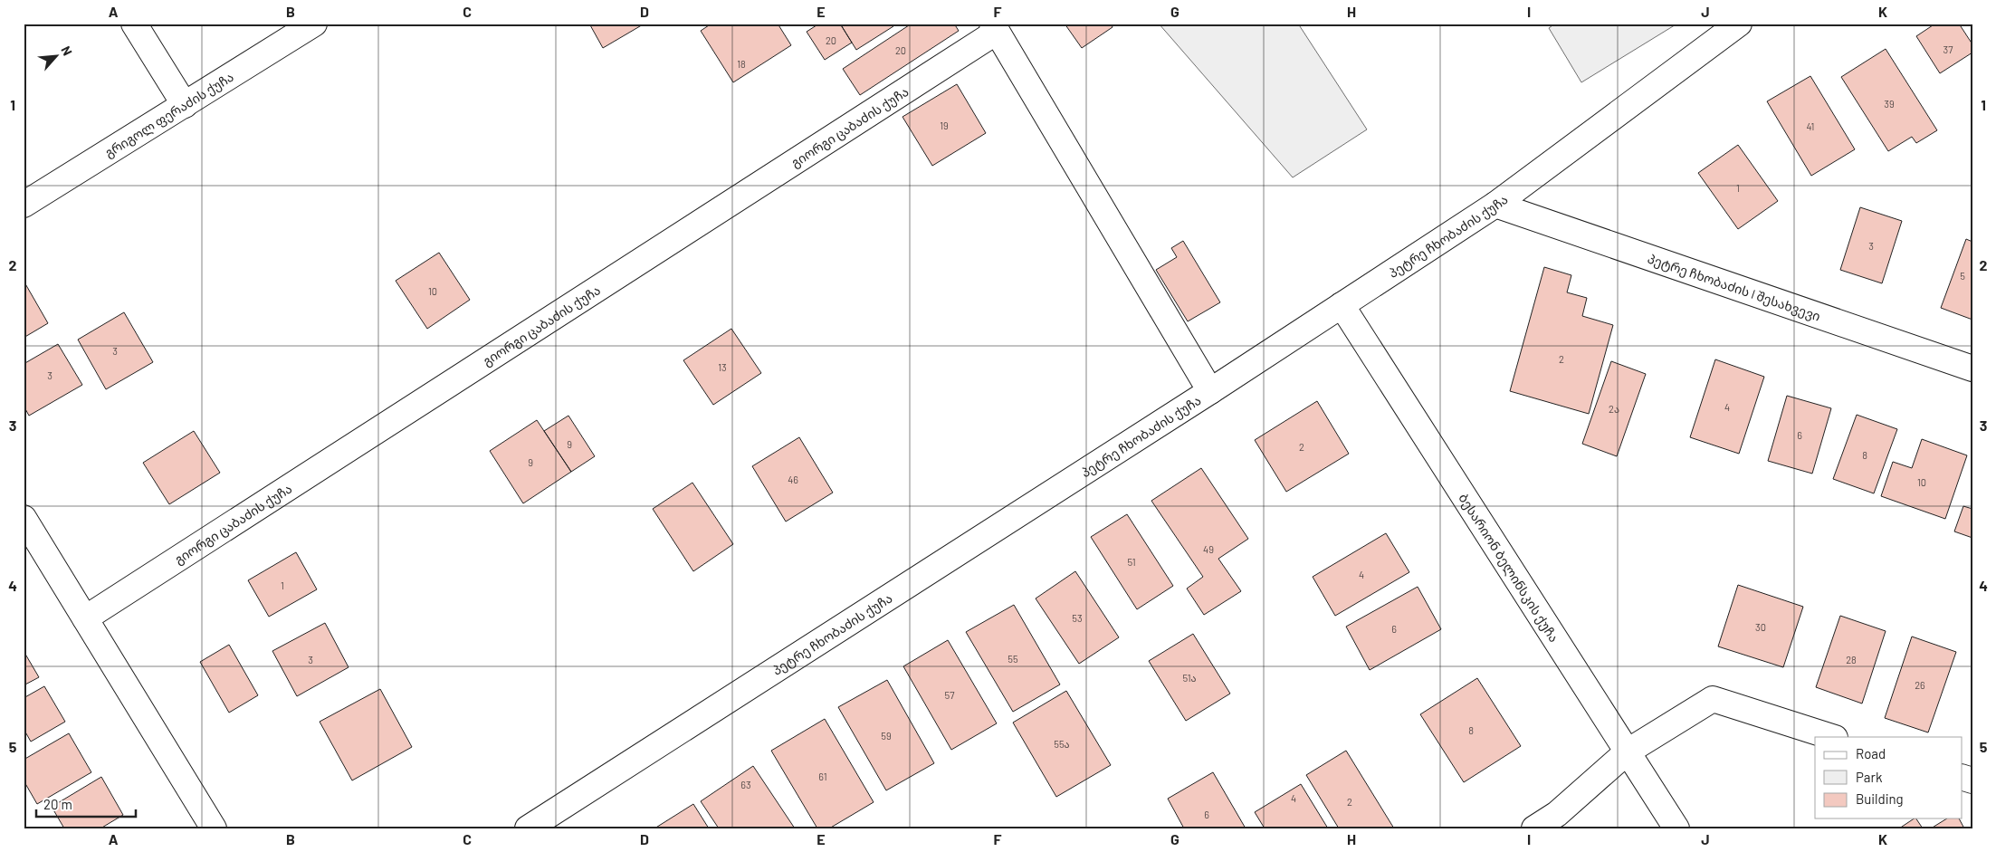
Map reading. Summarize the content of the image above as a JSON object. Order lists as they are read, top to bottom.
{
  "streets": {
    "street": [
      "გრიგოლ ფერაძის ქუჩა",
      "გიორგი ცაბაძის ქუჩა",
      "პეტრე ჩხობაძის ქუჩა",
      "პეტრე ჩხობაძის I შესახვევი",
      "ბესარიონ ბელინსკის ქუჩა"
    ]
  },
  "crossings": [
    ["პეტრე ჩხობაძის ქუჩა", "პეტრე ჩხობაძის I შესახვევი"],
    ["პეტრე ჩხობაძის ქუჩა", "ბესარიონ ბელინსკის ქუჩა"]
  ],
  "house_numbers": [
    "20",
    "37",
    "20",
    "18",
    "39",
    "19",
    "41",
    "1",
    "3",
    "5",
    "10",
    "3",
    "2",
    "13",
    "3",
    "4",
    "2ა",
    "6",
    "9",
    "2",
    "8",
    "9",
    "46",
    "10",
    "49",
    "51",
    "4",
    "1",
    "53",
    "30",
    "6",
    "55",
    "3",
    "28",
    "51ა",
    "26",
    "57",
    "8",
    "59",
    "55ა",
    "61",
    "63",
    "4",
    "2",
    "6"
  ],
  "legend": ["Road", "Park", "Building"],
  "scale_bar": "20 m",
  "north": "top right",
  "grid": {
    "columns": [
      "A",
      "B",
      "C",
      "D",
      "E",
      "F",
      "G",
      "H",
      "I",
      "J",
      "K"
    ],
    "rows": [
      "1",
      "2",
      "3",
      "4",
      "5"
    ]
  }
}
